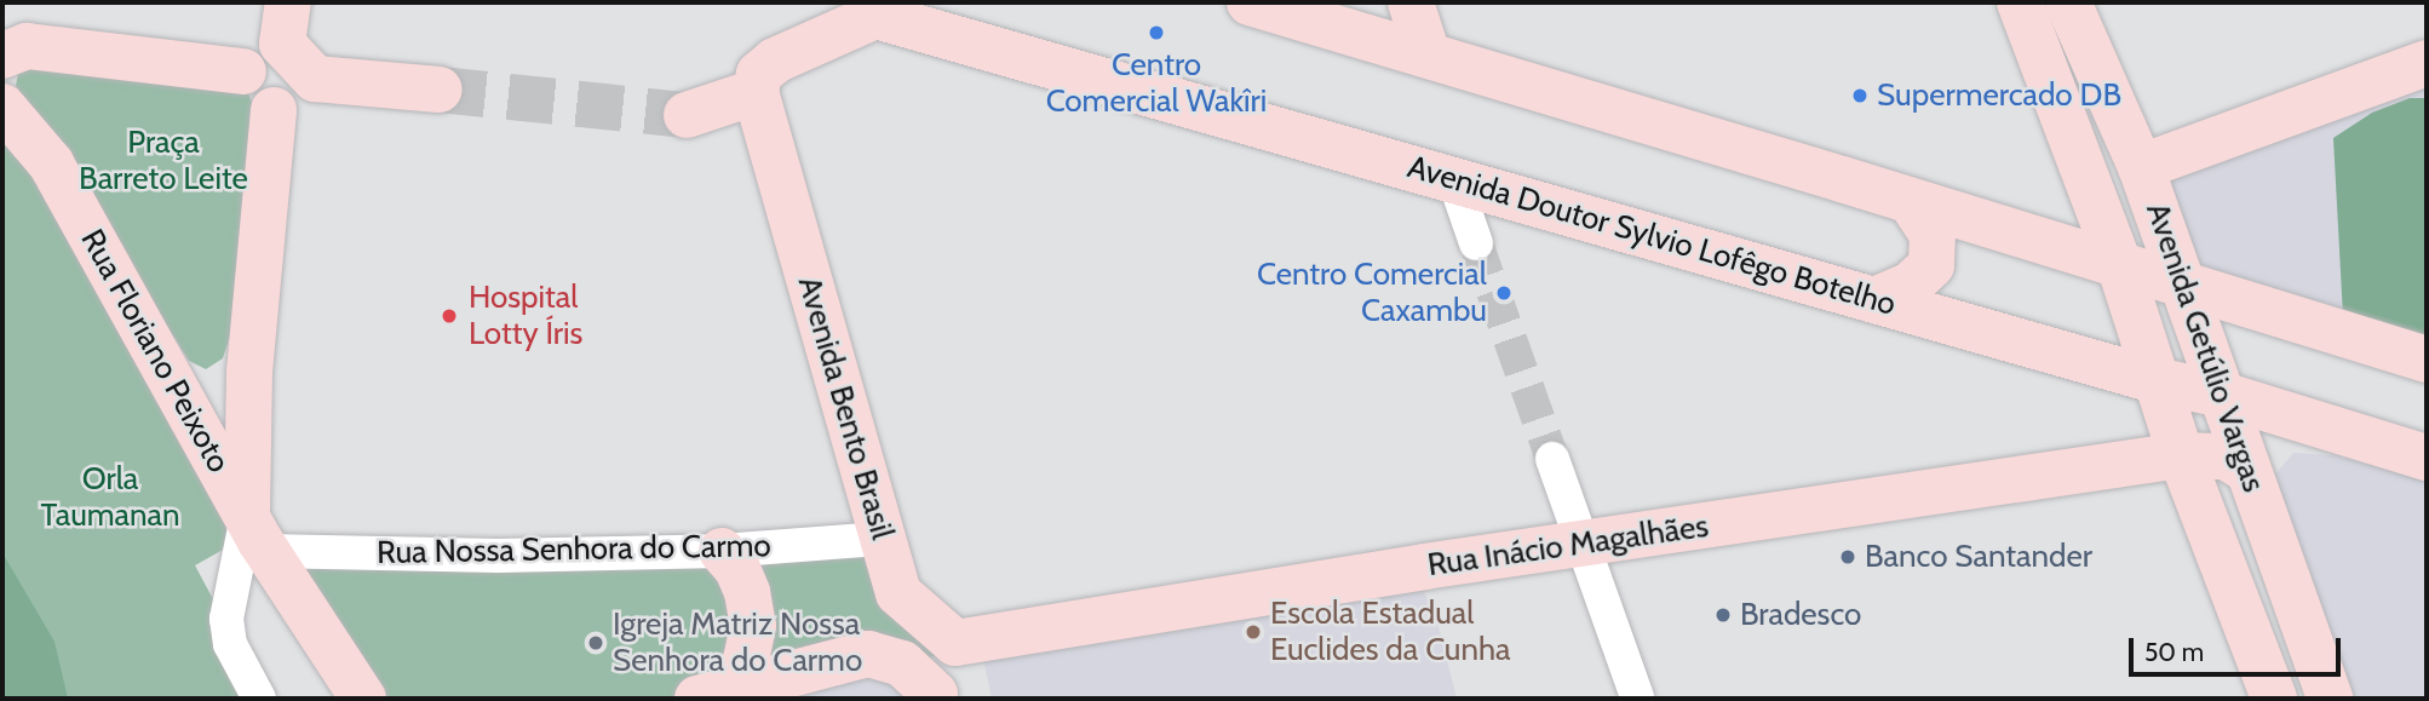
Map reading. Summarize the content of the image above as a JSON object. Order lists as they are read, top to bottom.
{
  "streets": {
    "main road": [
      "Avenida Doutor Sylvio Lofêgo Botelho",
      "Avenida Getúlio Vargas",
      "Rua Floriano Peixoto",
      "Avenida Bento Brasil",
      "Rua Inácio Magalhães"
    ],
    "street": ["Rua Nossa Senhora do Carmo"]
  },
  "crossings": [
    ["Avenida Doutor Sylvio Lofêgo Botelho", "Avenida Getúlio Vargas"],
    ["Avenida Doutor Sylvio Lofêgo Botelho", "Avenida Bento Brasil"],
    ["Avenida Getúlio Vargas", "Rua Inácio Magalhães"],
    ["Rua Floriano Peixoto", "Rua Nossa Senhora do Carmo"],
    ["Avenida Bento Brasil", "Rua Inácio Magalhães"],
    ["Avenida Bento Brasil", "Rua Nossa Senhora do Carmo"]
  ],
  "parks": ["Praça Barreto Leite", "Orla Taumanan"],
  "places": [
    "Centro Comercial Wakîri",
    "Supermercado DB",
    "Centro Comercial Caxambu",
    "Hospital Lotty Íris",
    "Banco Santander",
    "Bradesco",
    "Escola Estadual Euclides da Cunha",
    "Igreja Matriz Nossa Senhora do Carmo"
  ],
  "scale_bar": "50 m"
}
